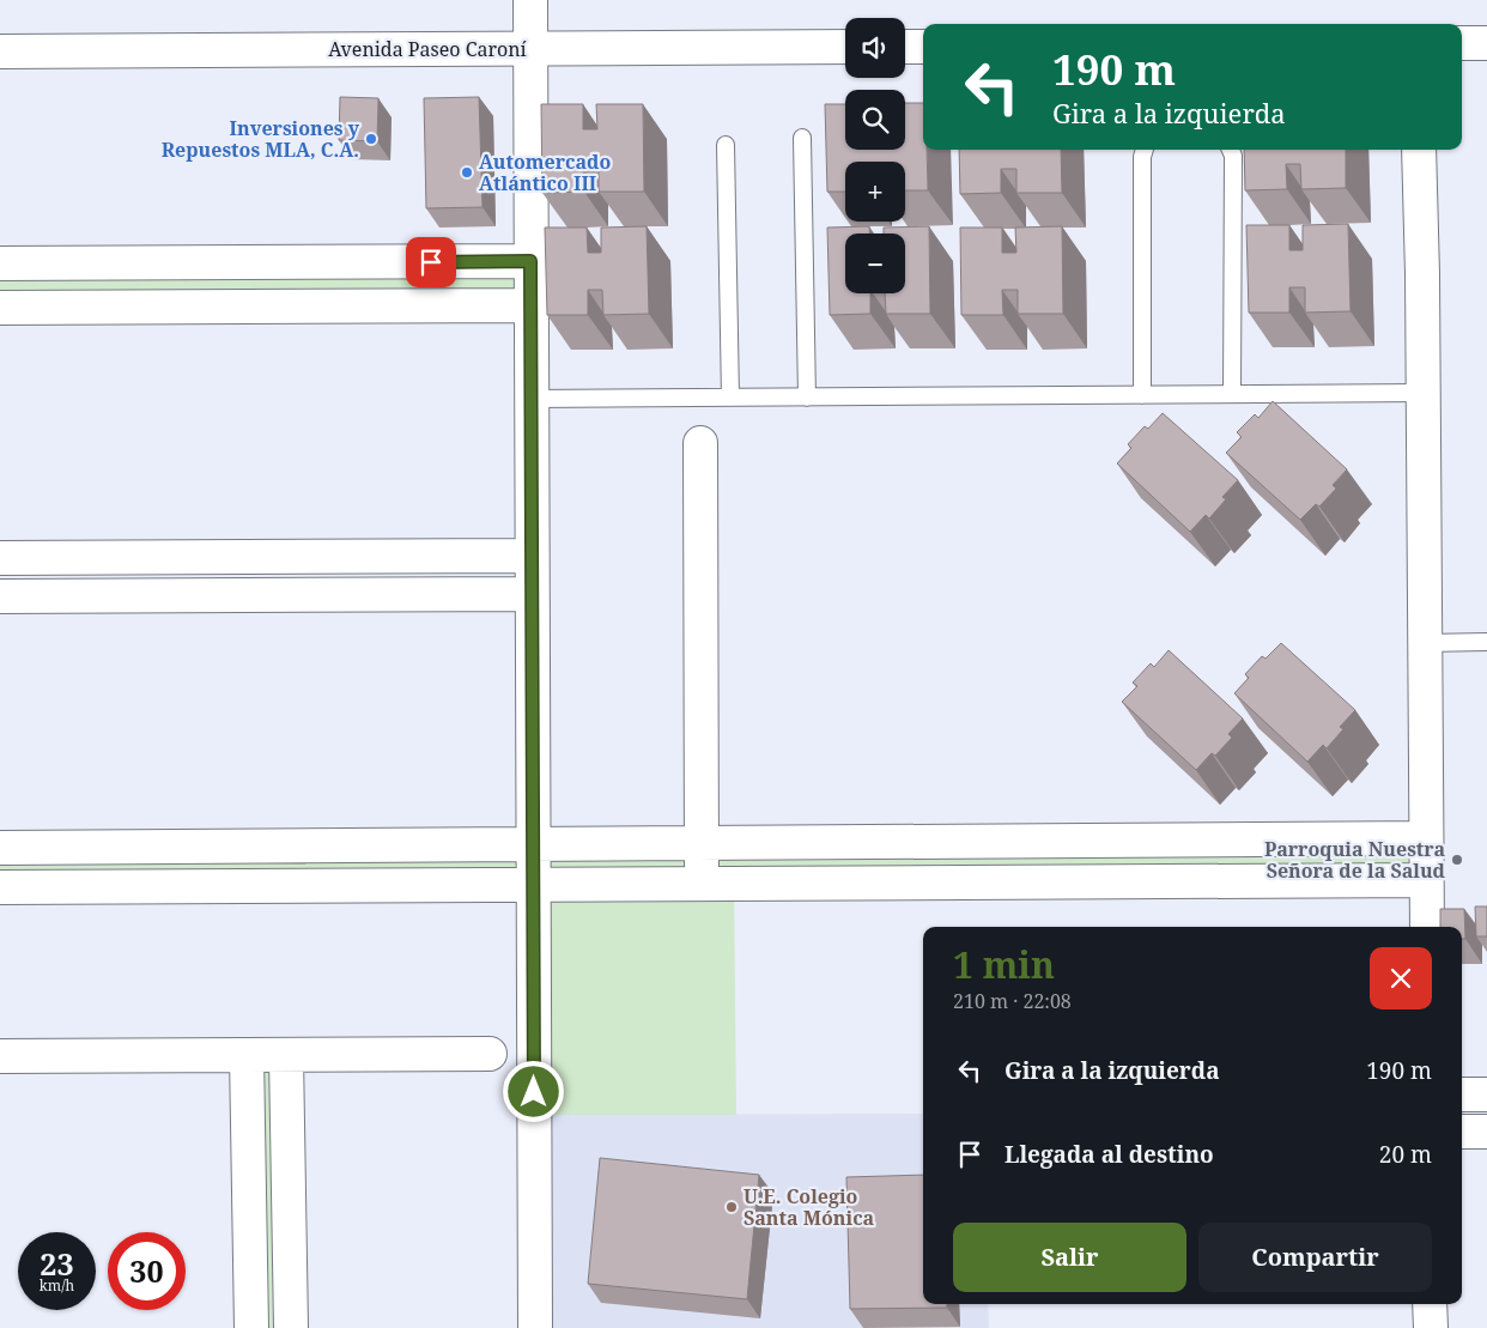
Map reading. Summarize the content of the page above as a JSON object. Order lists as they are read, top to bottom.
{
  "streets": {
    "street": ["Avenida Paseo Caroní"]
  },
  "places": [
    "Inversiones y Repuestos MLA, C.A.",
    "Automercado Atlántico III",
    "Parroquia Nuestra Señora de la Salud",
    "U.E. Colegio Santa Mónica"
  ],
  "page": {
    "map_buttons": ["+", "−"],
    "turn": ["190 m", "Gira a la izquierda"],
    "heading": ["1 min", "210 m · 22:08"],
    "list": [
      {
        "name": "Gira a la izquierda",
        "value": "190 m"
      },
      {
        "name": "Llegada al destino",
        "value": "20 m"
      }
    ],
    "buttons": ["Salir", "Compartir"],
    "speed": "23 km/h",
    "limit": "30"
  }
}
